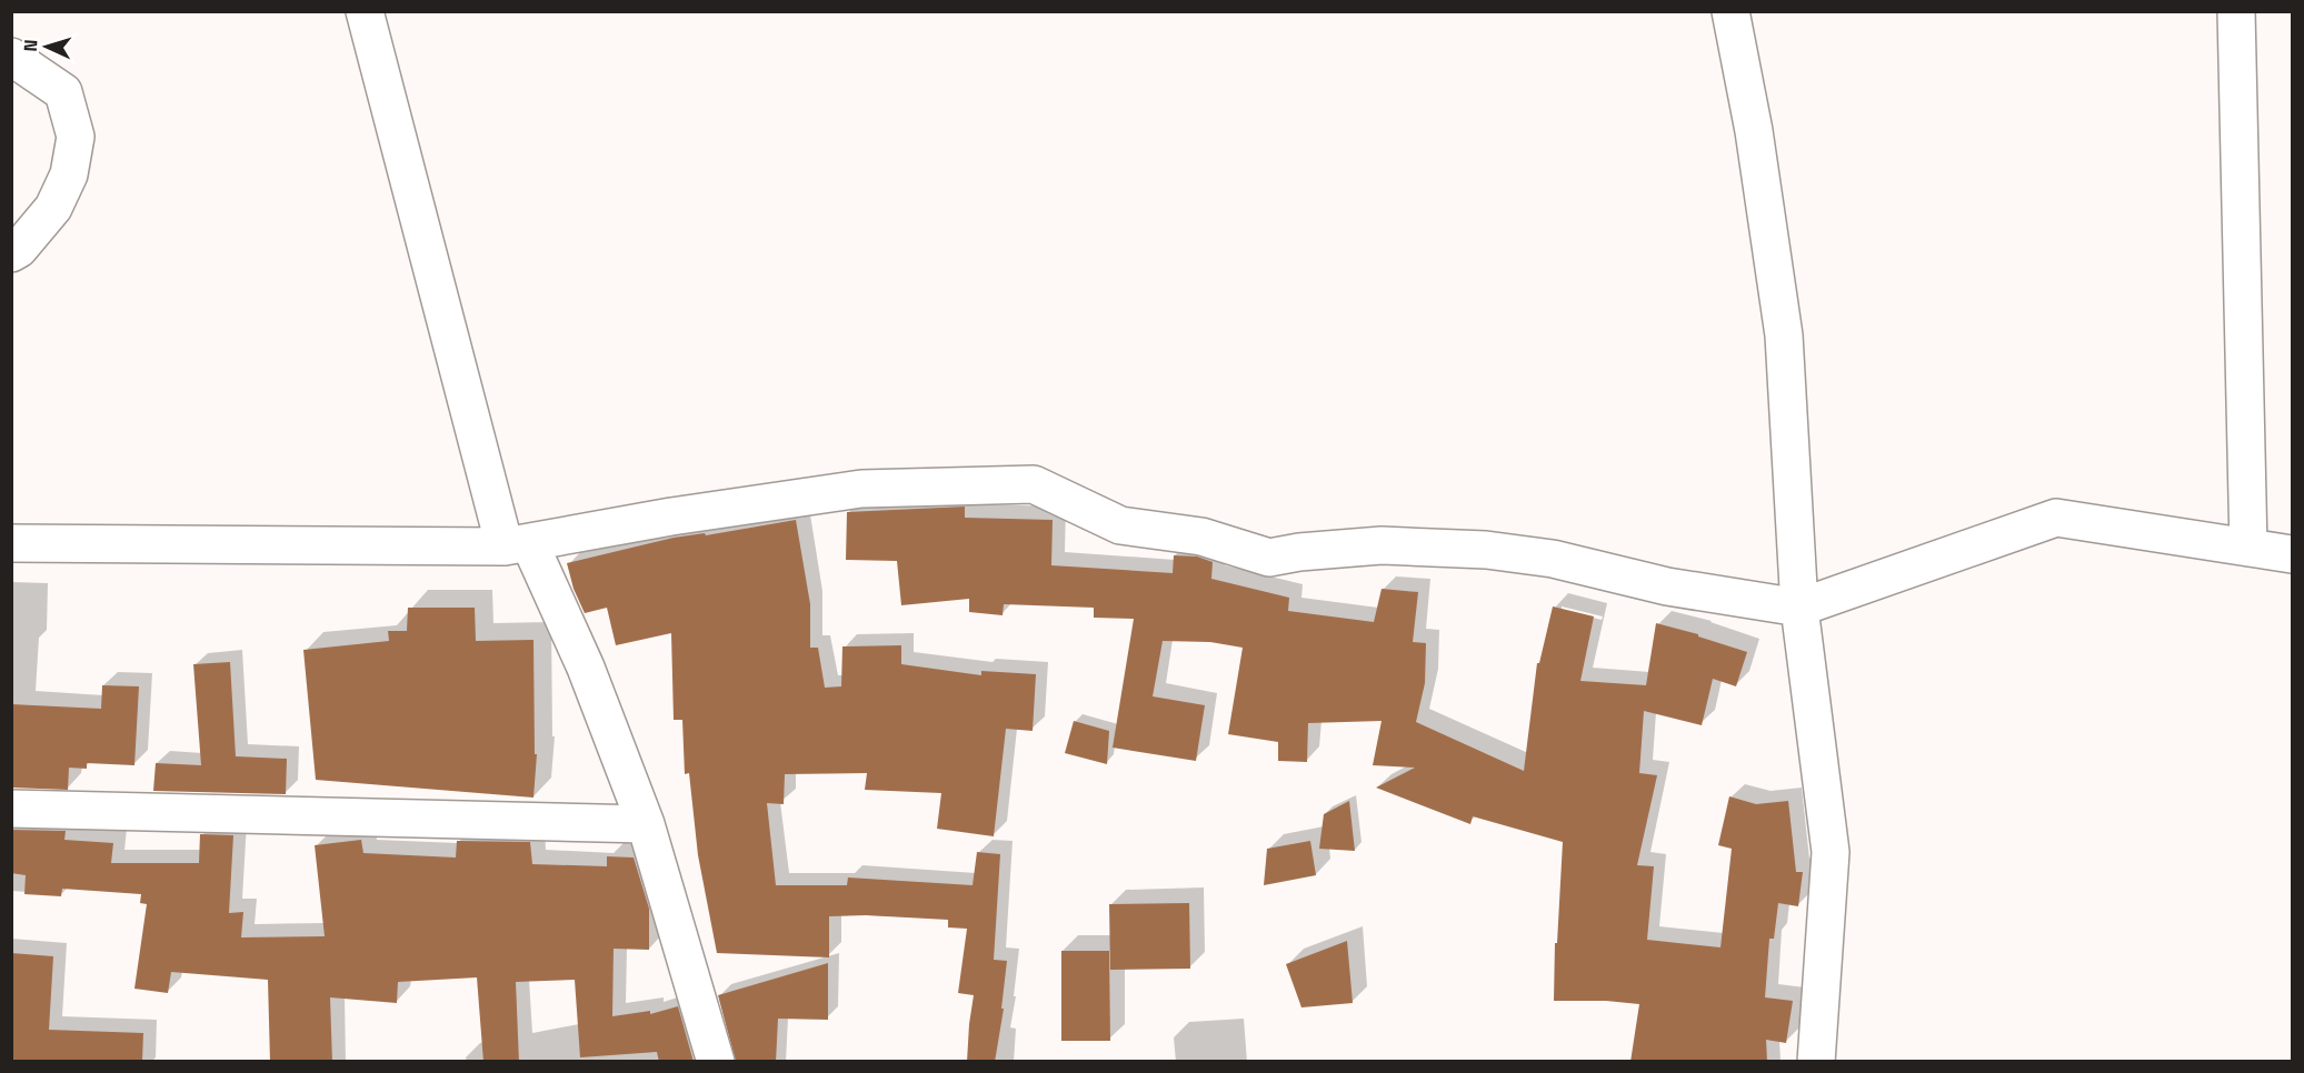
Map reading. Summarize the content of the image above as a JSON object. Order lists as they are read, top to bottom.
{
  "north": "left"
}
